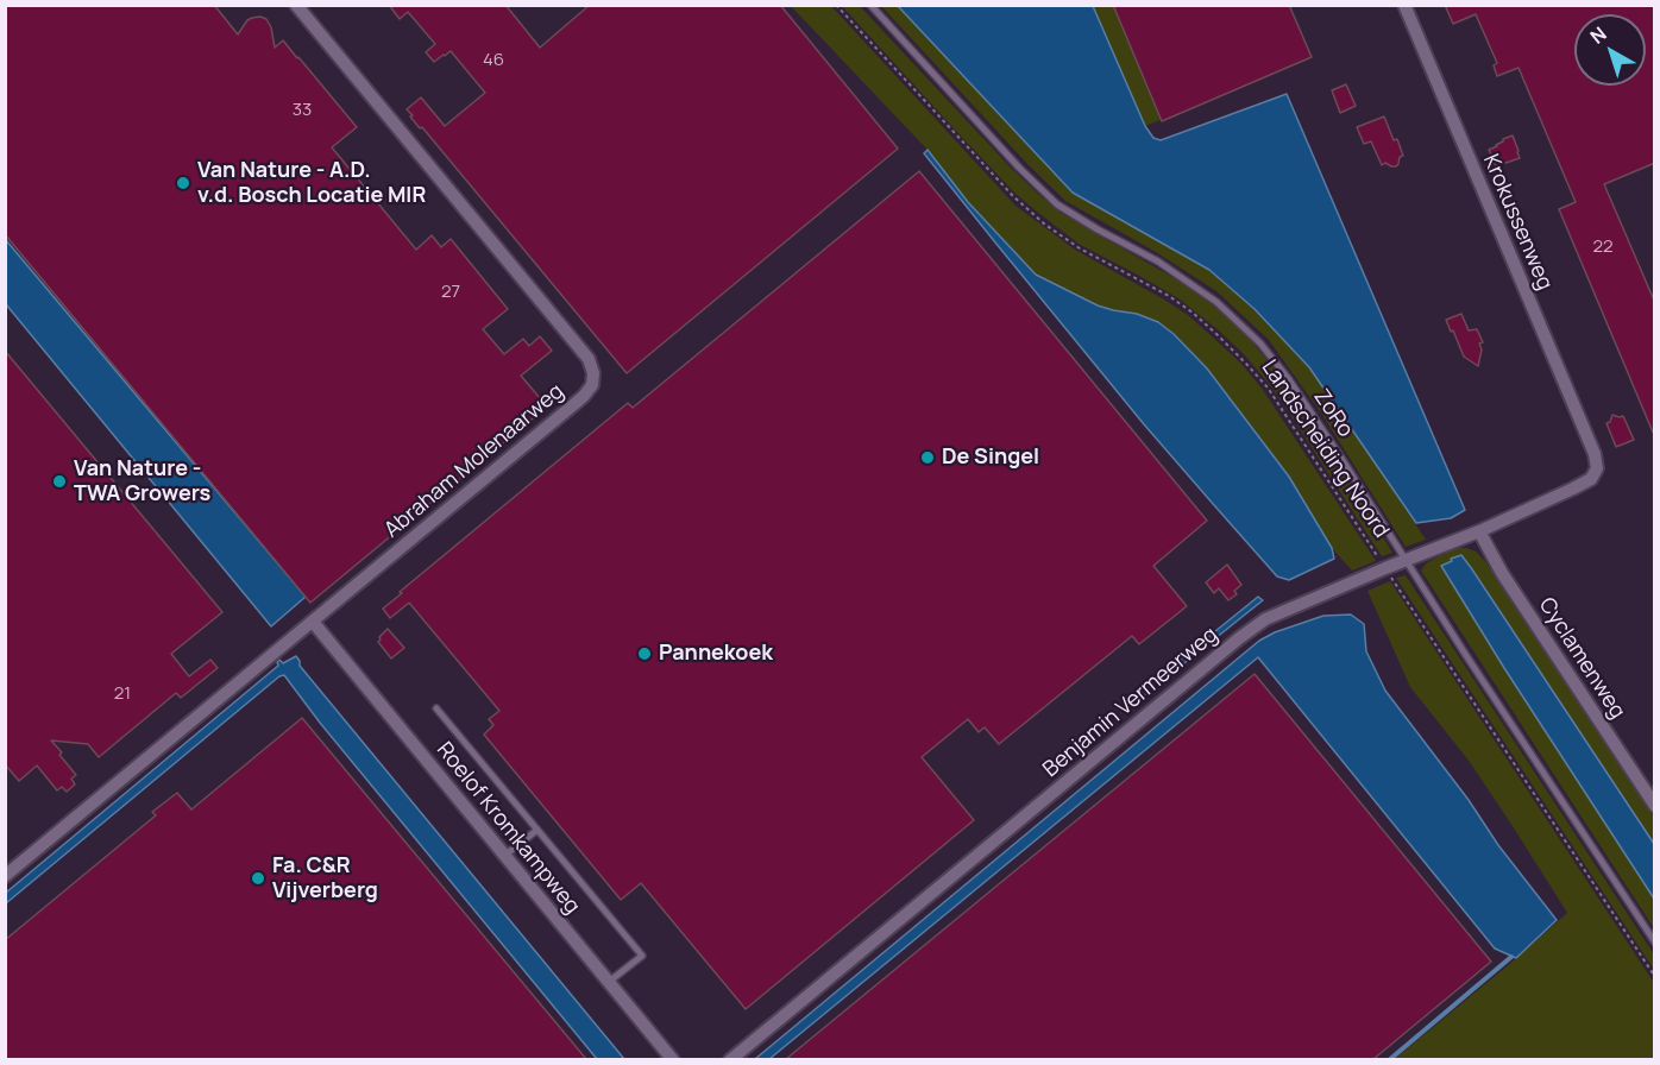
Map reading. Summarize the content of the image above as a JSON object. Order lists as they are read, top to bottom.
{
  "streets": {
    "street": [
      "Krokussenweg",
      "Abraham Molenaarweg",
      "Cyclamenweg",
      "Benjamin Vermeerweg",
      "Roelof Kromkampweg"
    ],
    "lane": ["ZoRo"],
    "path": ["Landscheiding Noord"]
  },
  "crossings": [
    ["Krokussenweg", "Benjamin Vermeerweg"],
    ["ZoRo", "Benjamin Vermeerweg"],
    ["Landscheiding Noord", "Benjamin Vermeerweg"],
    ["Abraham Molenaarweg", "Roelof Kromkampweg"],
    ["Cyclamenweg", "Benjamin Vermeerweg"]
  ],
  "places": [
    "Van Nature - A.D. v.d. Bosch Locatie MIR",
    "De Singel",
    "Van Nature - TWA Growers",
    "Pannekoek",
    "Fa. C&R Vijverberg"
  ],
  "house_numbers": [
    "46",
    "33",
    "22",
    "27",
    "21"
  ],
  "north": "top left"
}
